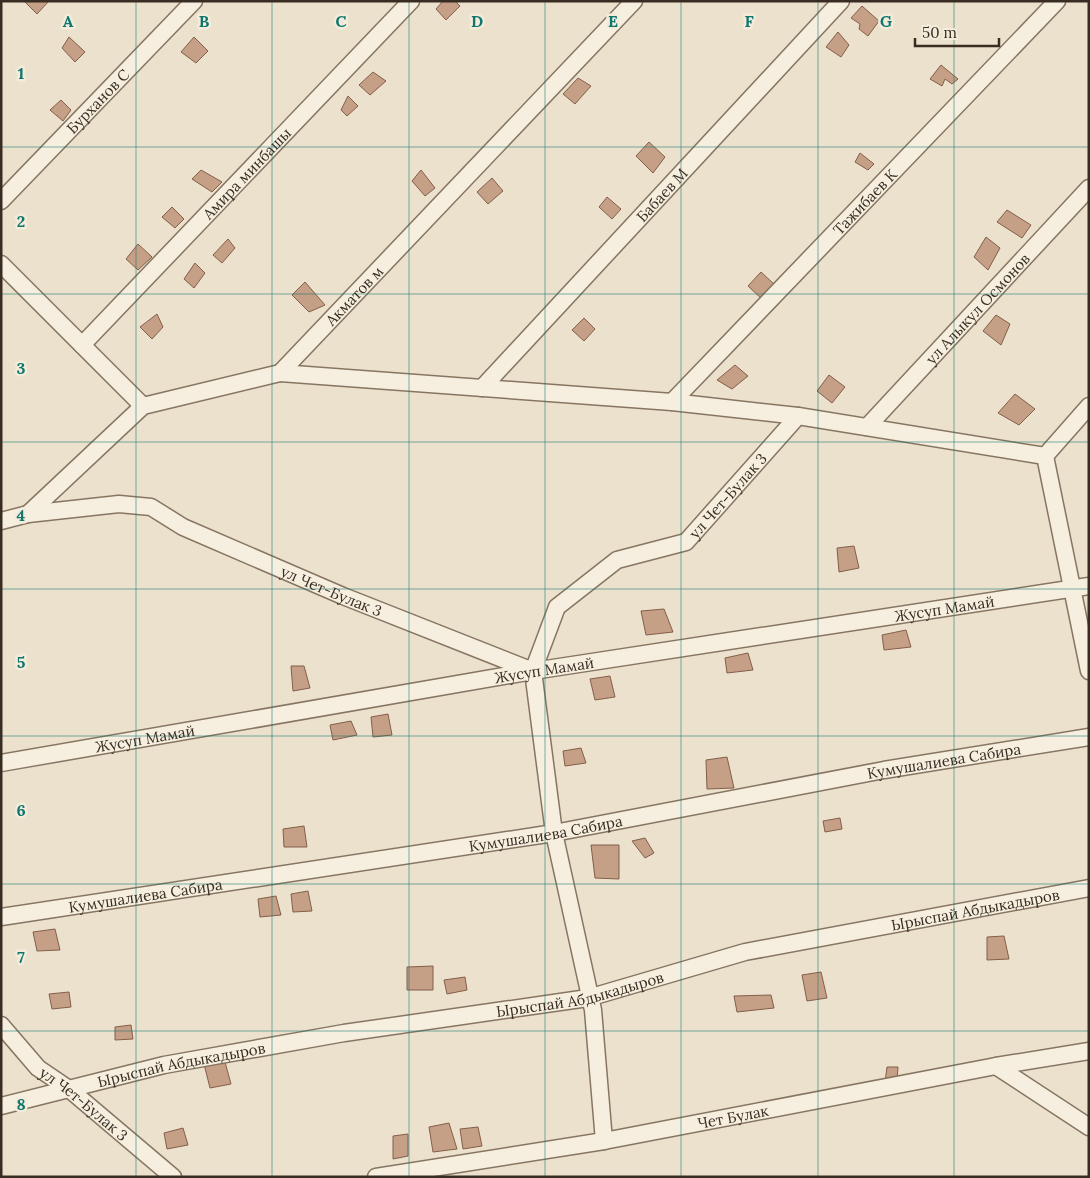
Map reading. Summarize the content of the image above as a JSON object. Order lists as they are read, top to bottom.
{
  "streets": {
    "street": [
      "Бурханов С",
      "Амира минбашы",
      "Бабаев М",
      "Тажибаев К",
      "Акматов м",
      "ул Алыкул Осмонов",
      "ул Чет-Булак 3",
      "Жусуп Мамай",
      "Кумушалиева Сабира",
      "Ырыспай Абдыкадыров",
      "Чет Булак"
    ]
  },
  "crossings": [
    ["ул Чет-Булак 3", "Жусуп Мамай"],
    ["ул Чет-Булак 3", "Ырыспай Абдыкадыров"]
  ],
  "scale_bar": "50 m",
  "grid": {
    "columns": [
      "A",
      "B",
      "C",
      "D",
      "E",
      "F",
      "G"
    ],
    "rows": [
      "1",
      "2",
      "3",
      "4",
      "5",
      "6",
      "7",
      "8"
    ]
  }
}
